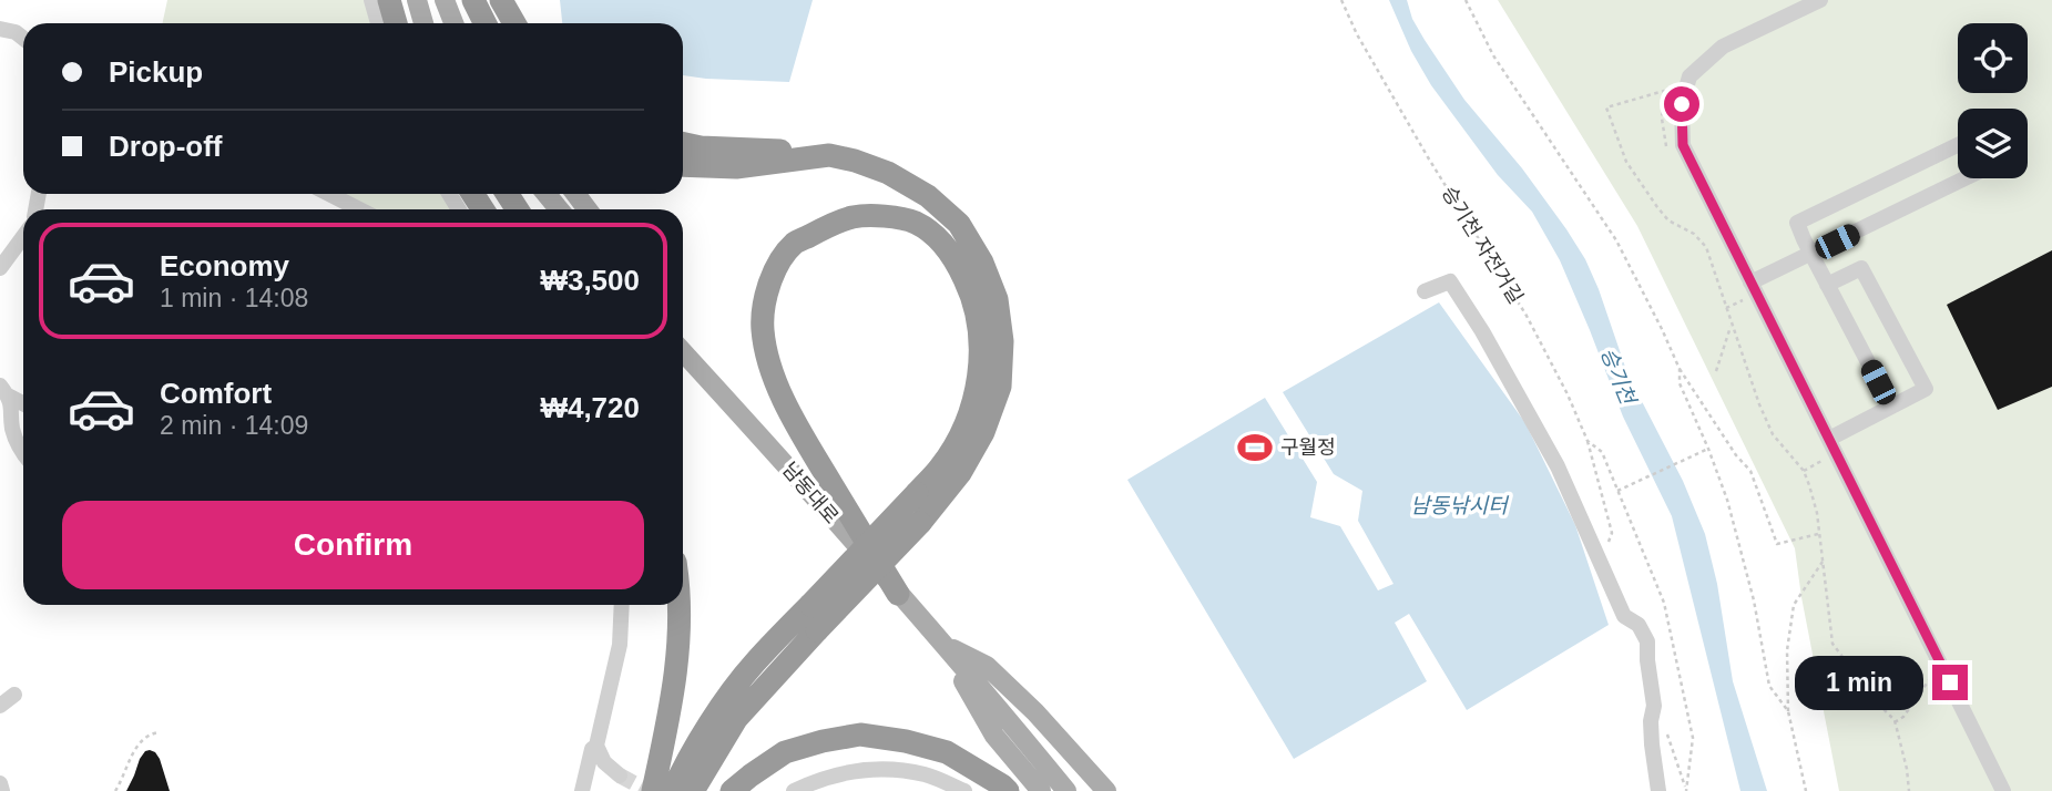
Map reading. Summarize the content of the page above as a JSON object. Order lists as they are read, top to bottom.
{
  "streets": {
    "main road": ["남동대로"],
    "path": ["승기천 자전거길"]
  },
  "water": ["승기천", "남동낚시터"],
  "places": {
    "sports": ["구월정"]
  },
  "page": {
    "banner": ["Pickup", "Drop-off"],
    "list": [
      {
        "name": "Economy",
        "note": "1 min · 14:08",
        "value": "₩3,500"
      },
      {
        "name": "Comfort",
        "note": "2 min · 14:09",
        "value": "₩4,720"
      }
    ],
    "buttons": "Confirm",
    "bubble": "1 min"
  }
}
